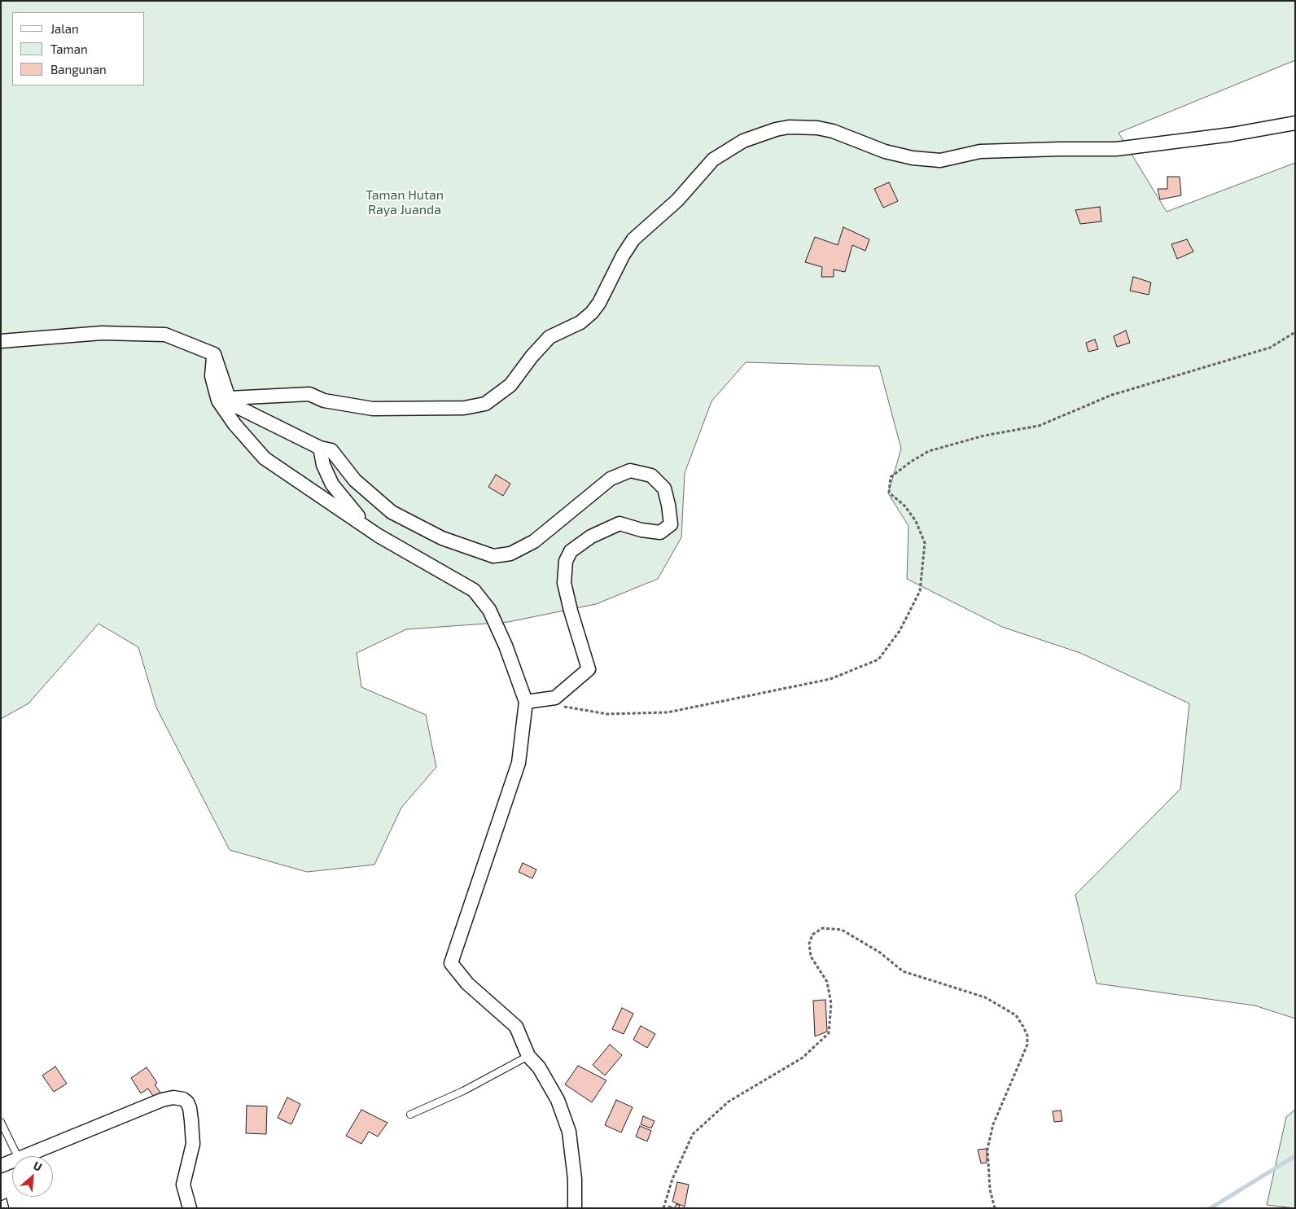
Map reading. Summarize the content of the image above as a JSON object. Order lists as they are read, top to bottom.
{
  "parks": ["Taman Hutan Raya Juanda"],
  "legend": ["Jalan", "Taman", "Bangunan"],
  "north": "top right"
}
